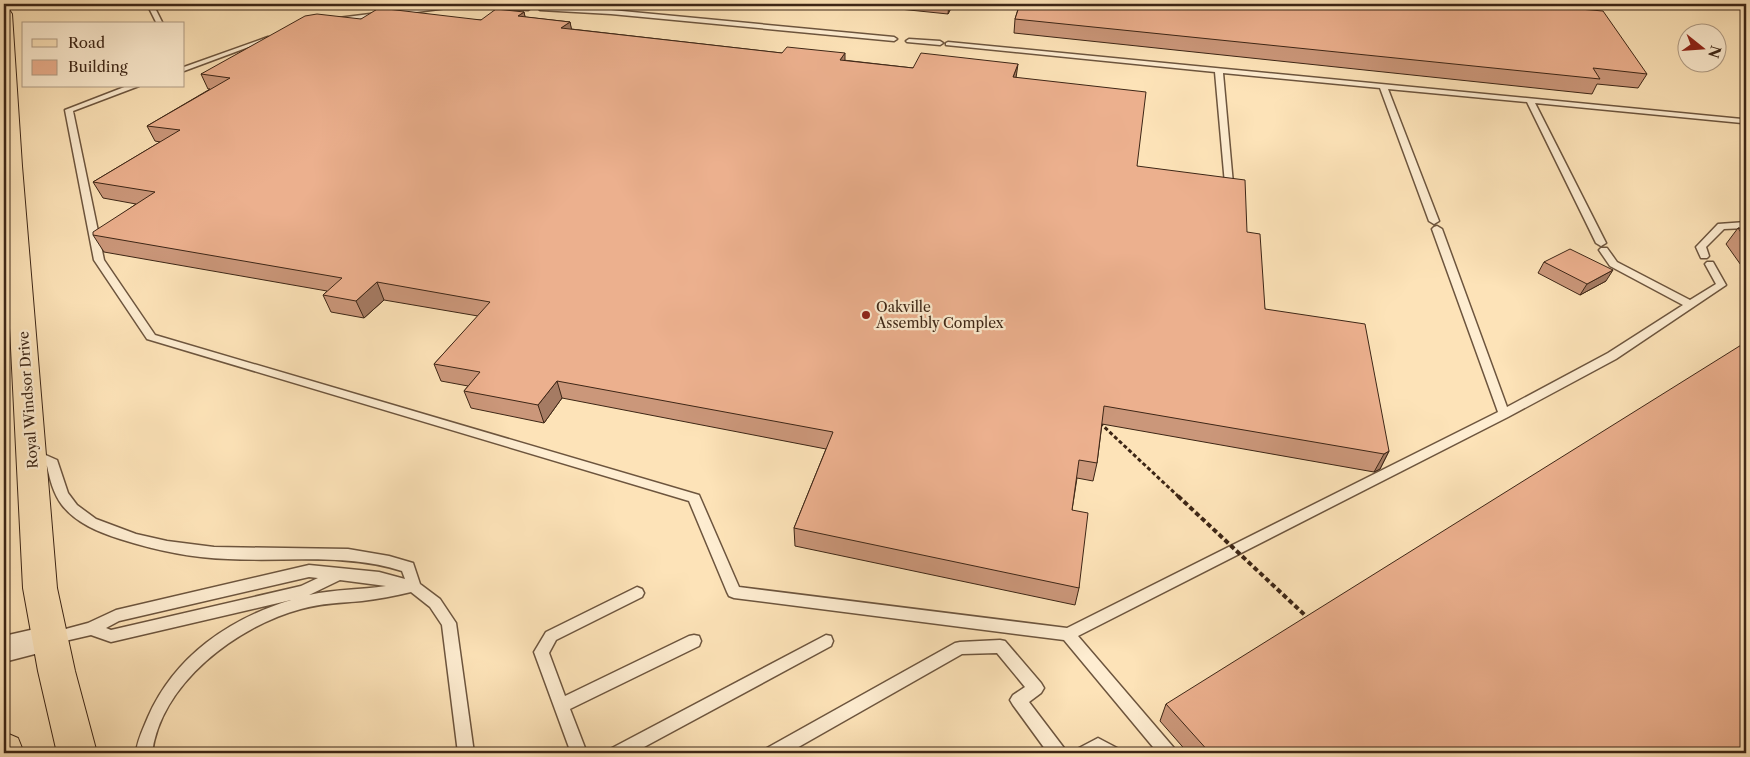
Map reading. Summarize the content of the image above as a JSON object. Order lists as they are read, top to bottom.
{
  "streets": {
    "main road": ["Royal Windsor Drive"]
  },
  "places": ["Oakville Assembly Complex"],
  "legend": ["Road", "Building"],
  "north": "right"
}
